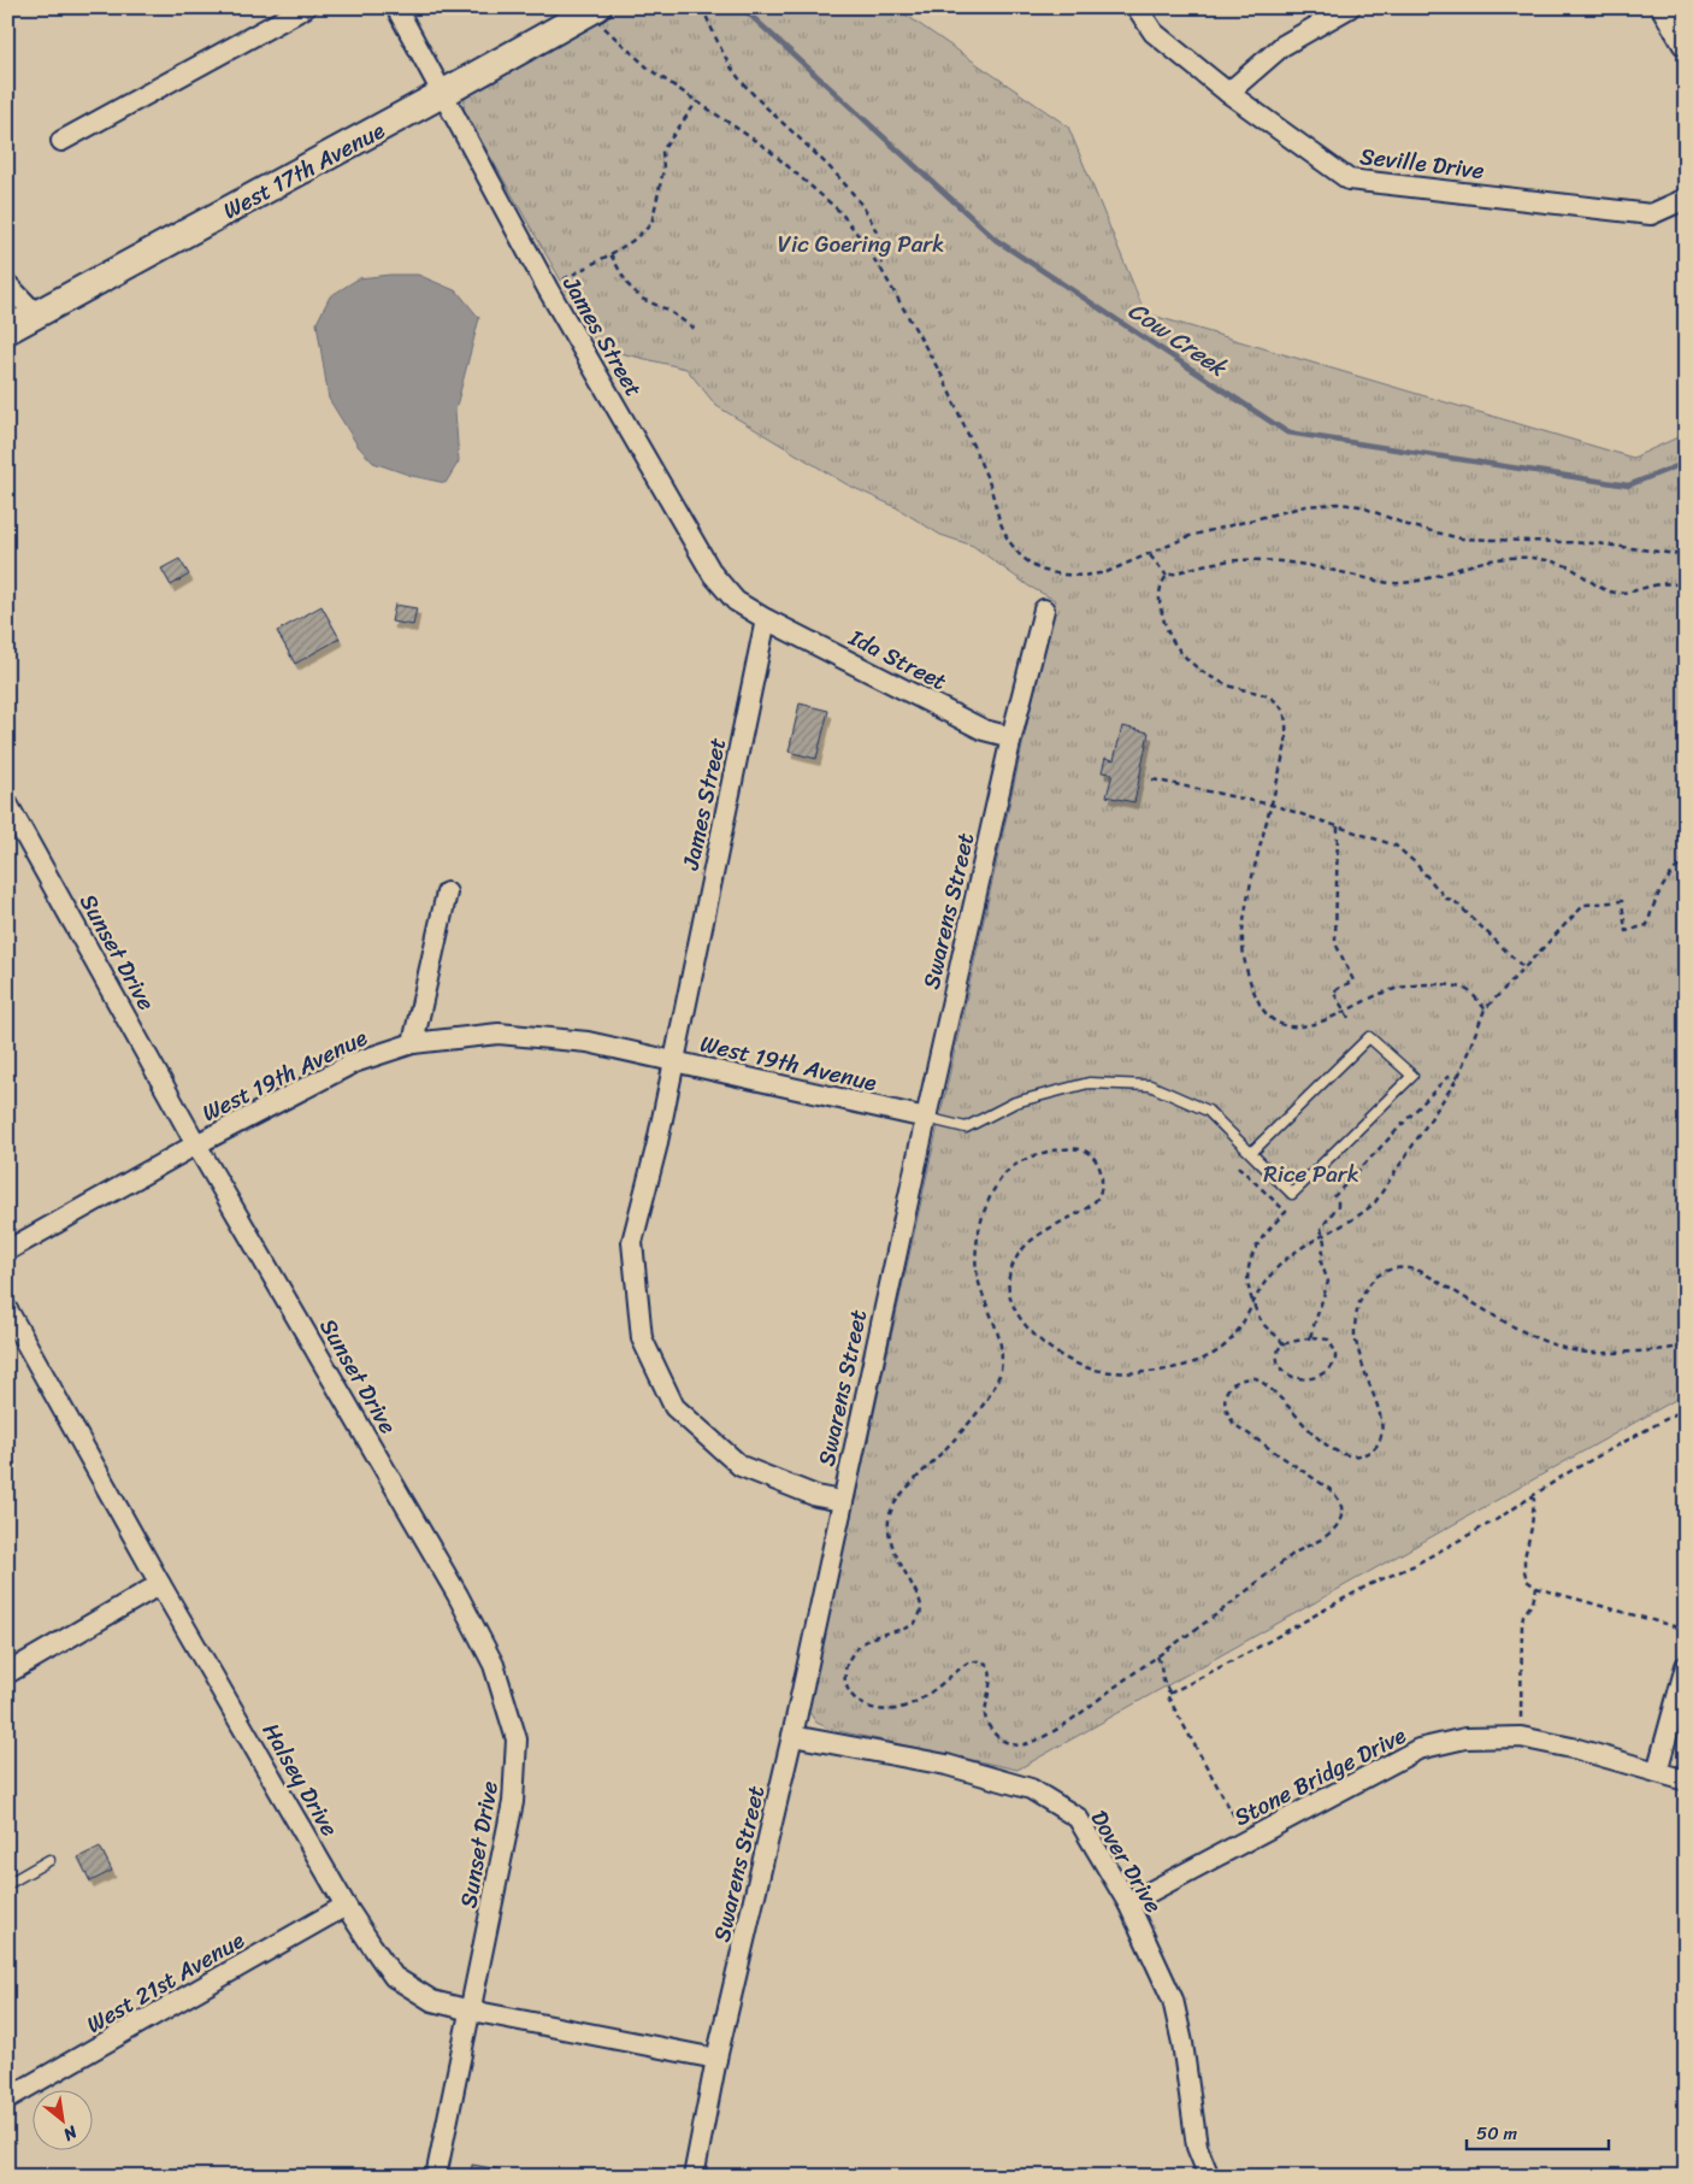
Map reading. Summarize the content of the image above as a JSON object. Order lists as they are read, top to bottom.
{
  "streets": {
    "street": [
      "Seville Drive",
      "West 17th Avenue",
      "James Street",
      "Ida Street",
      "Swarens Street",
      "Sunset Drive",
      "West 19th Avenue",
      "Stone Bridge Drive",
      "Halsey Drive",
      "Dover Drive",
      "West 21st Avenue"
    ]
  },
  "crossings": [
    ["West 17th Avenue", "James Street"],
    ["James Street", "Ida Street"],
    ["James Street", "Swarens Street"],
    ["James Street", "West 19th Avenue"],
    ["Ida Street", "Swarens Street"],
    ["Swarens Street", "West 19th Avenue"],
    ["Swarens Street", "Halsey Drive"],
    ["Swarens Street", "Dover Drive"],
    ["Sunset Drive", "West 19th Avenue"],
    ["Sunset Drive", "Halsey Drive"],
    ["Stone Bridge Drive", "Dover Drive"],
    ["Halsey Drive", "West 21st Avenue"]
  ],
  "water": ["Cow Creek"],
  "parks": ["Vic Goering Park", "Rice Park"],
  "scale_bar": "50 m",
  "north": "bottom right"
}
